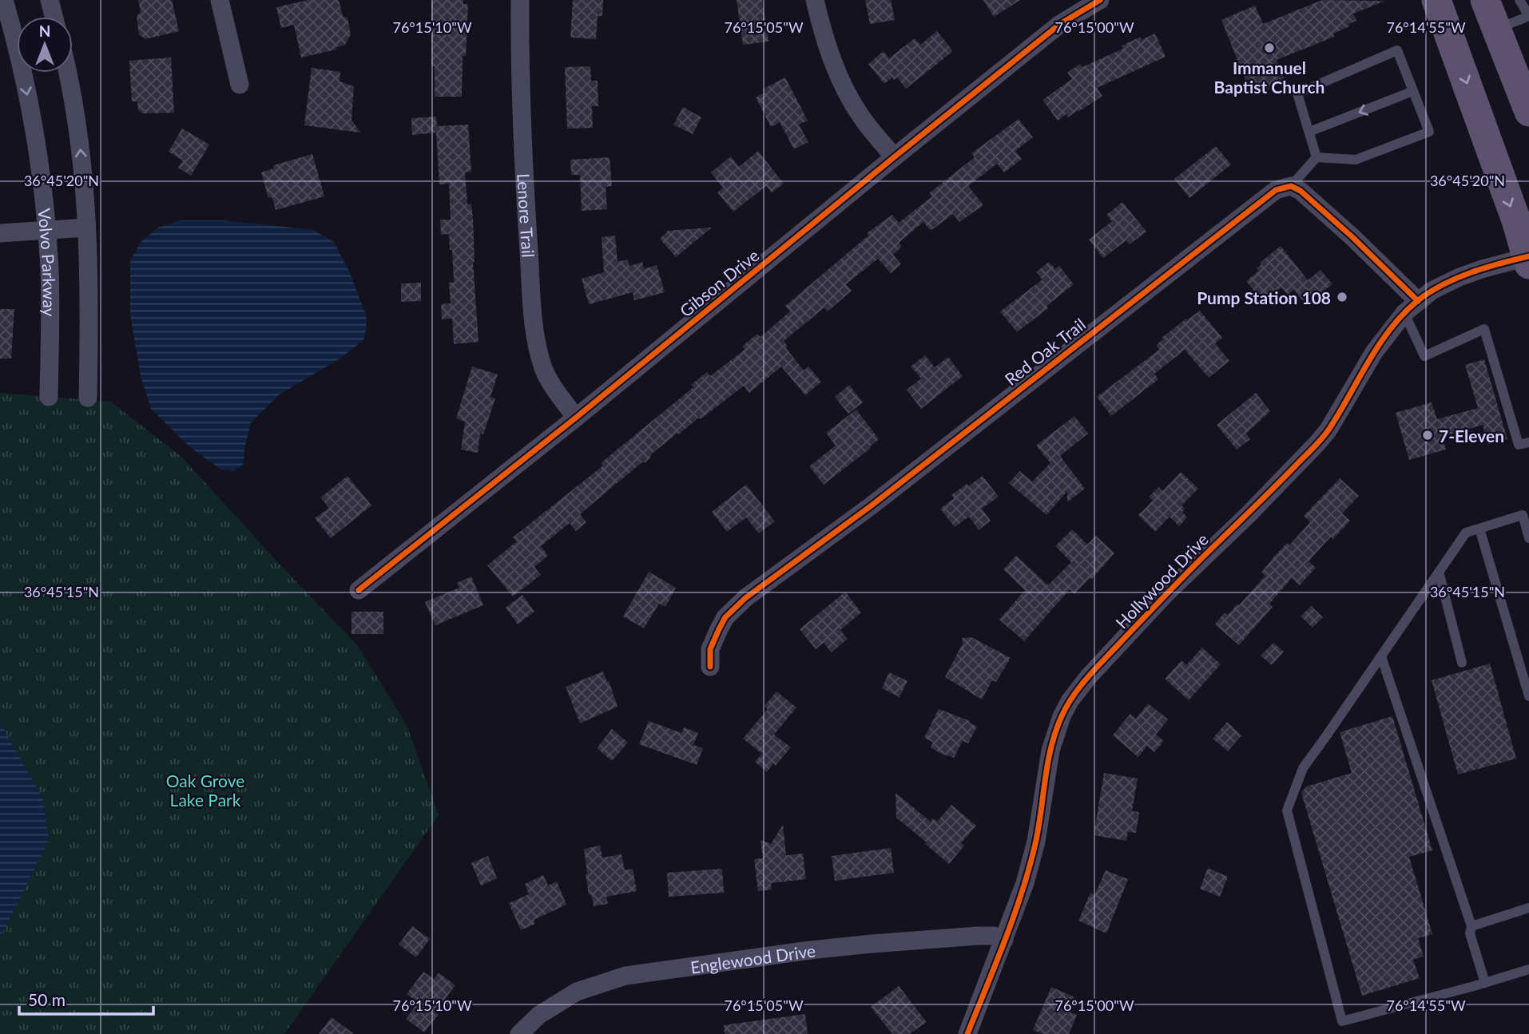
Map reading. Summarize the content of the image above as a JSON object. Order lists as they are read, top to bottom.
{
  "streets": {
    "street": [
      "Lenore Trail",
      "Volvo Parkway",
      "Gibson Drive",
      "Red Oak Trail",
      "Hollywood Drive",
      "Englewood Drive"
    ]
  },
  "crossings": [
    ["Lenore Trail", "Gibson Drive"],
    ["Hollywood Drive", "Englewood Drive"]
  ],
  "parks": ["Oak Grove Lake Park"],
  "places": ["Immanuel Baptist Church", "Pump Station 108", "7-Eleven"],
  "scale_bar": "50 m",
  "north": "top",
  "coordinates": [
    "76°15'10\"W",
    "76°15'05\"W",
    "76°15'00\"W",
    "76°14'55\"W",
    "36°45'20\"N",
    "36°45'15\"N"
  ]
}
